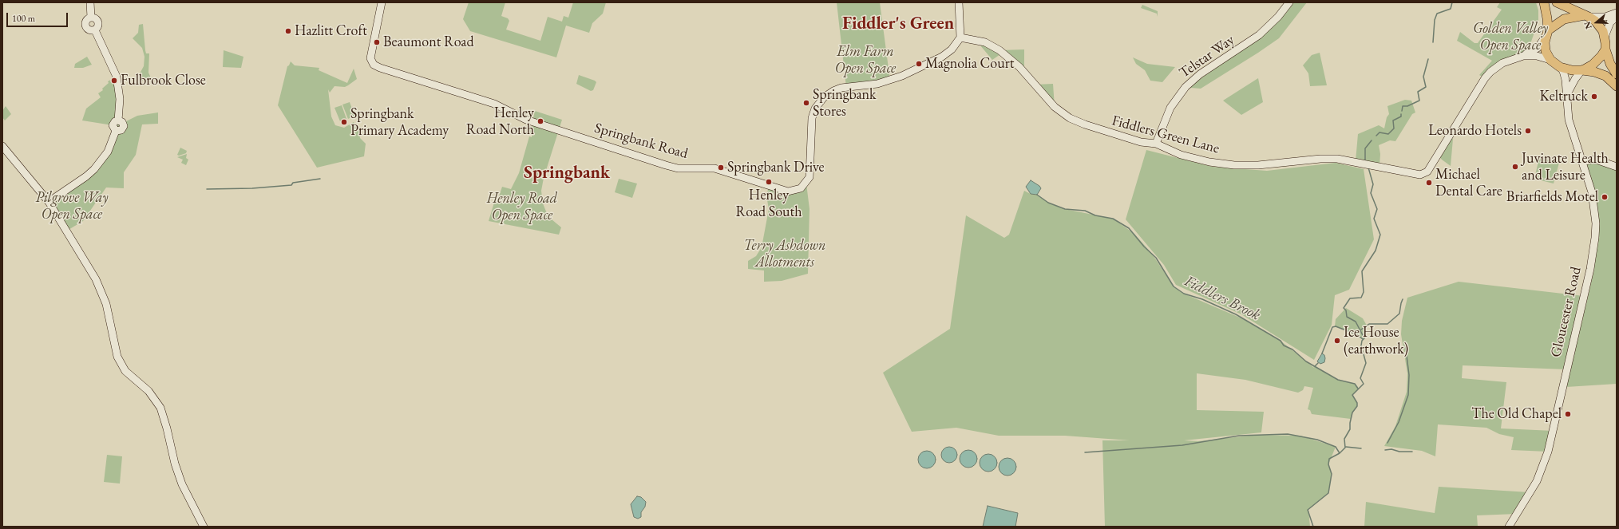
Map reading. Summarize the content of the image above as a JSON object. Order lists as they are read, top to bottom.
{
  "streets": {
    "street": [
      "Telstar Way",
      "Fiddlers Green Lane",
      "Springbank Road",
      "Gloucester Road"
    ]
  },
  "crossings": [
    ["Telstar Way", "Fiddlers Green Lane"],
    ["Fiddlers Green Lane", "Springbank Road"],
    ["Fiddlers Green Lane", "Gloucester Road"]
  ],
  "districts": ["Fiddler's Green", "Springbank"],
  "water": ["Fiddlers Brook"],
  "parks": [
    "Golden Valley Open Space",
    "Elm Farm Open Space",
    "Pilgrove Way Open Space",
    "Henley Road Open Space",
    "Terry Ashdown Allotments"
  ],
  "places": [
    "Hazlitt Croft",
    "Beaumont Road",
    "Magnolia Court",
    "Fulbrook Close",
    "Keltruck",
    "Springbank Stores",
    "Henley Road North",
    "Springbank Primary Academy",
    "Leonardo Hotels",
    "Juvinate Health and Leisure",
    "Springbank Drive",
    "Henley Road South",
    "Michael Dental Care",
    "Briarfields Motel",
    "Ice House (earthwork)",
    "The Old Chapel"
  ],
  "scale_bar": "100 m",
  "north": "left"
}
